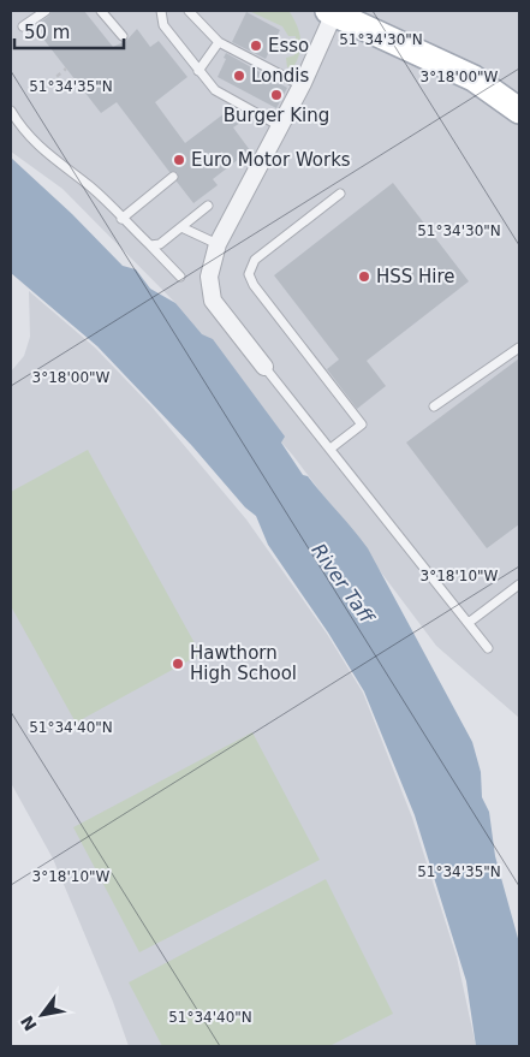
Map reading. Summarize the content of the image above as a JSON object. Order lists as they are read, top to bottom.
{
  "water": ["River Taff"],
  "places": [
    "Esso",
    "Londis",
    "Burger King",
    "Euro Motor Works",
    "HSS Hire",
    "Hawthorn High School"
  ],
  "scale_bar": "50 m",
  "north": "bottom left",
  "coordinates": [
    "51°34'30\"N",
    "3°18'00\"W",
    "51°34'35\"N",
    "3°18'10\"W",
    "51°34'40\"N"
  ]
}
